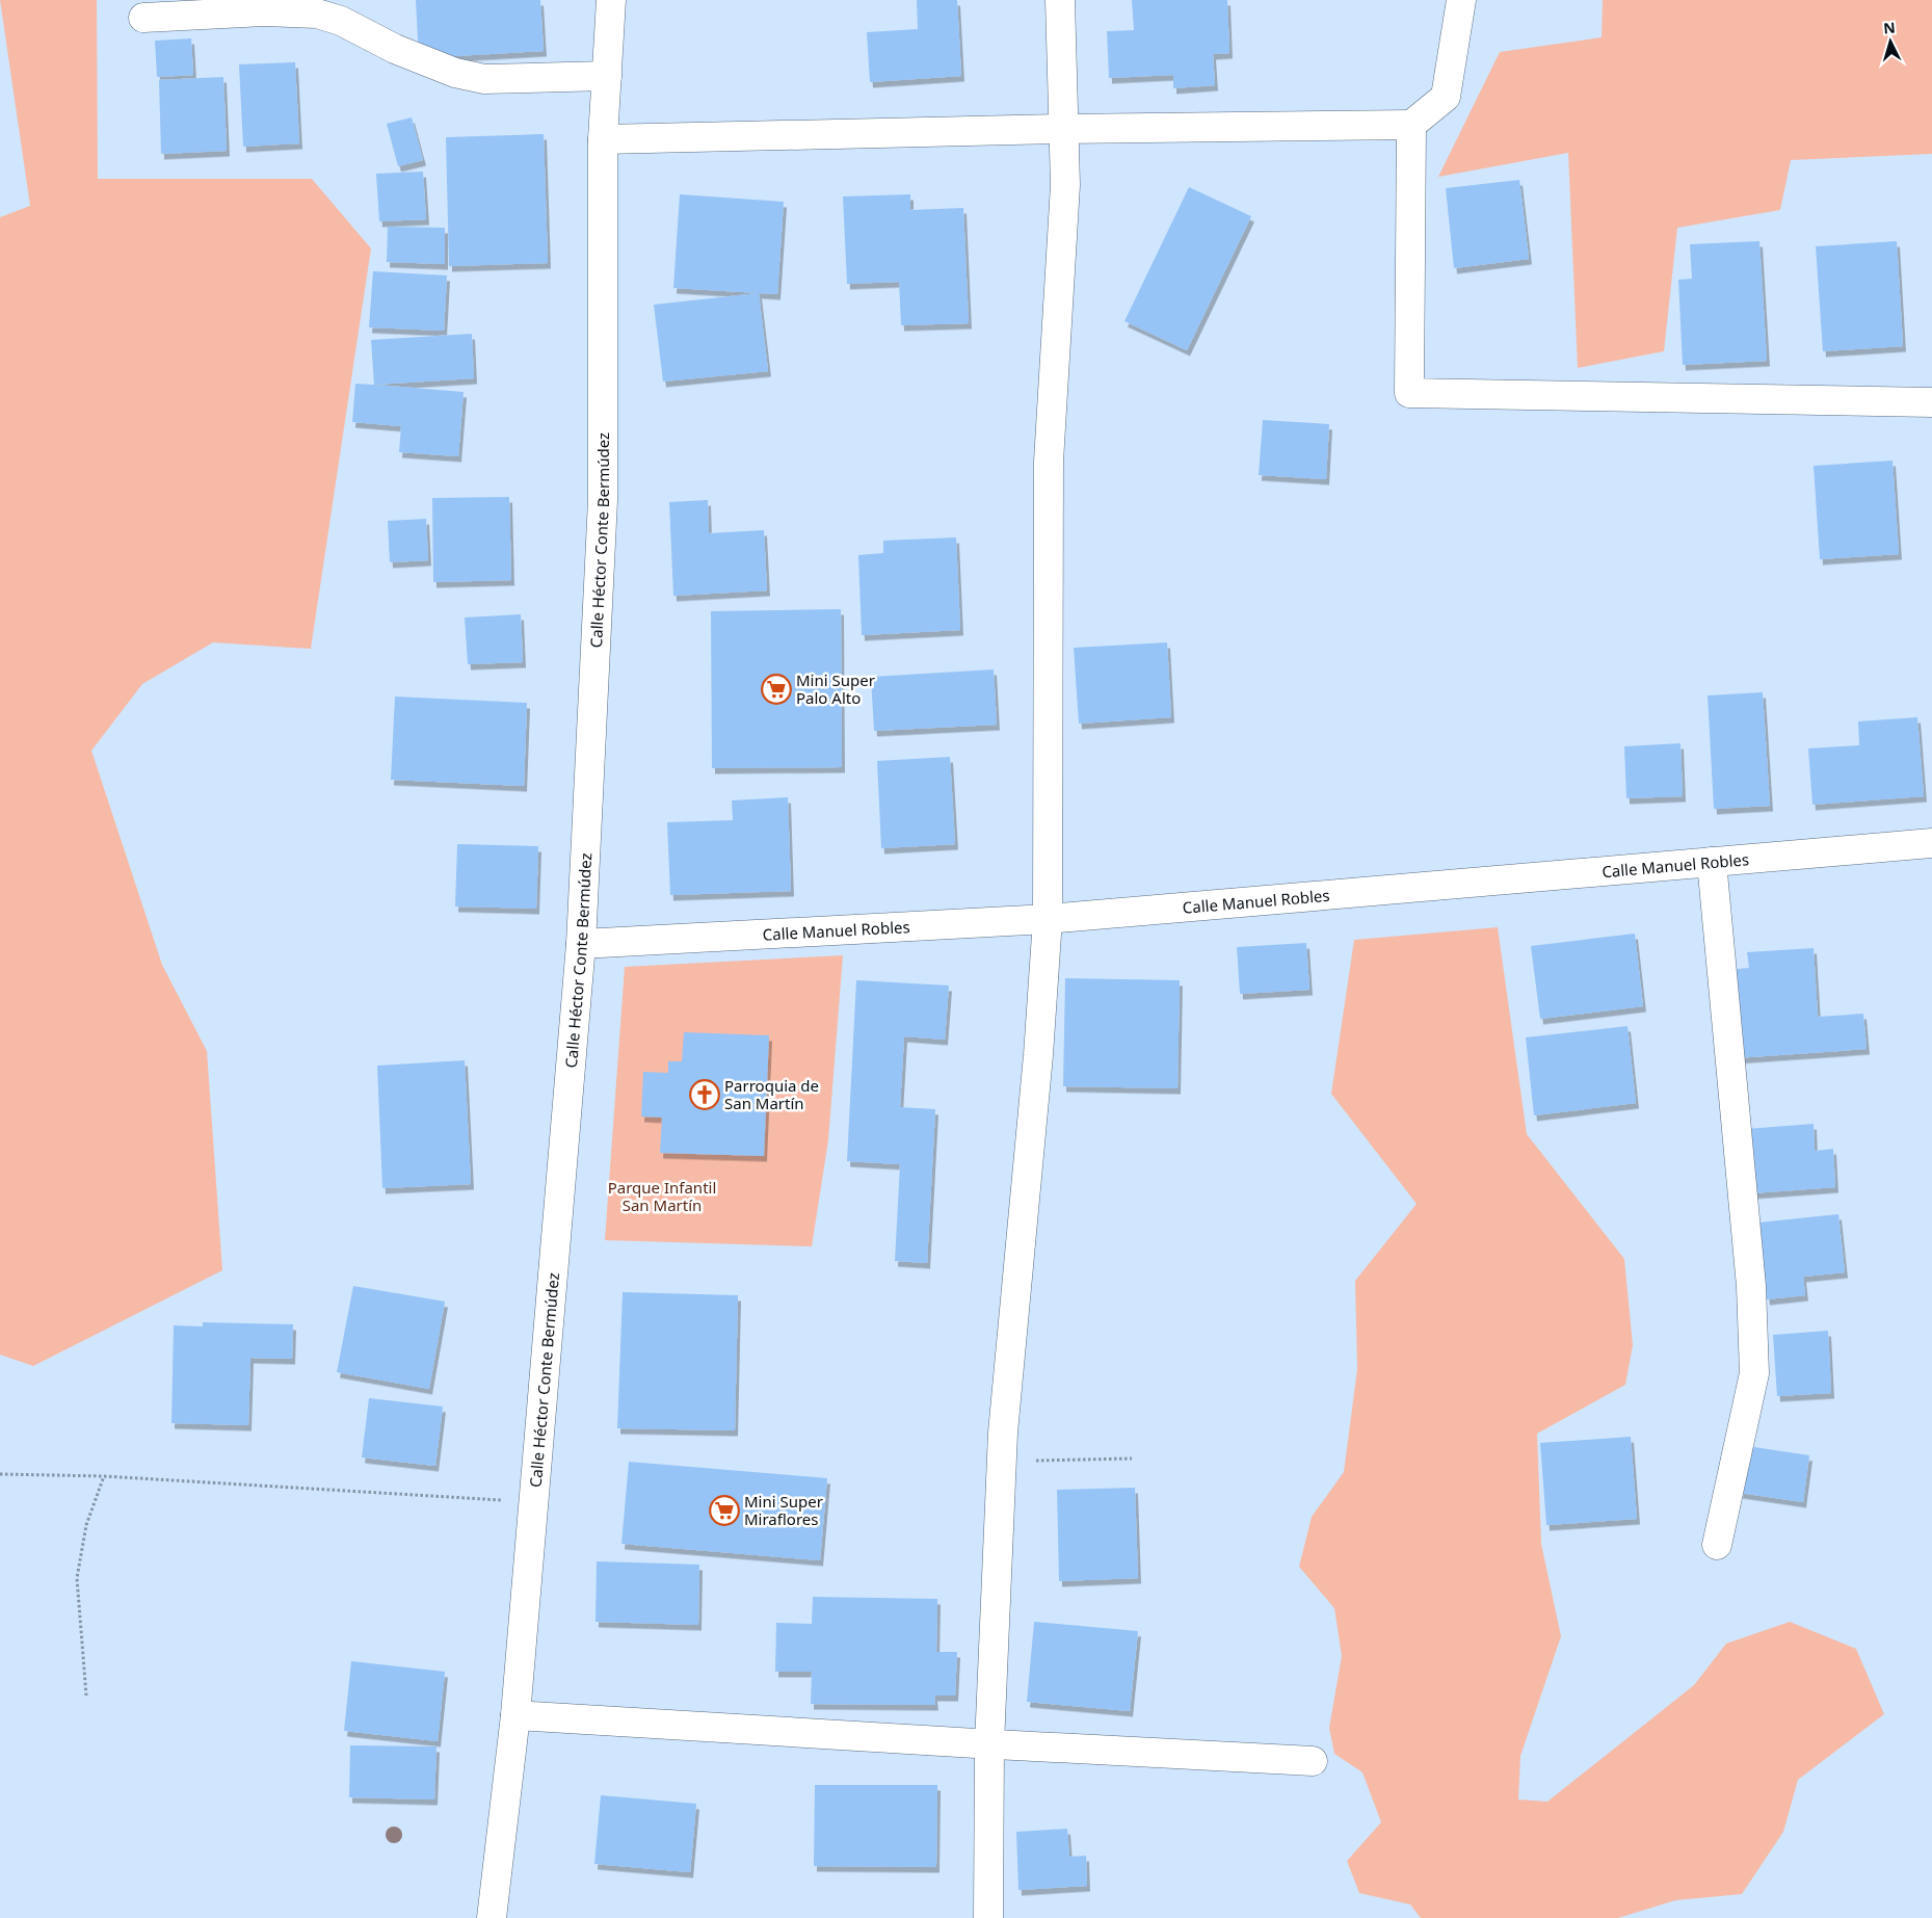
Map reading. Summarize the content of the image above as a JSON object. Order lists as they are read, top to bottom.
{
  "streets": {
    "street": ["Calle Héctor Conte Bermúdez", "Calle Manuel Robles"]
  },
  "crossings": [
    ["Calle Héctor Conte Bermúdez", "Calle Manuel Robles"]
  ],
  "parks": ["Parque Infantil San Martín"],
  "places": {
    "supermarket": ["Mini Super Palo Alto", "Mini Super Miraflores"],
    "church": ["Parroquia de San Martín"]
  },
  "north": "top"
}
